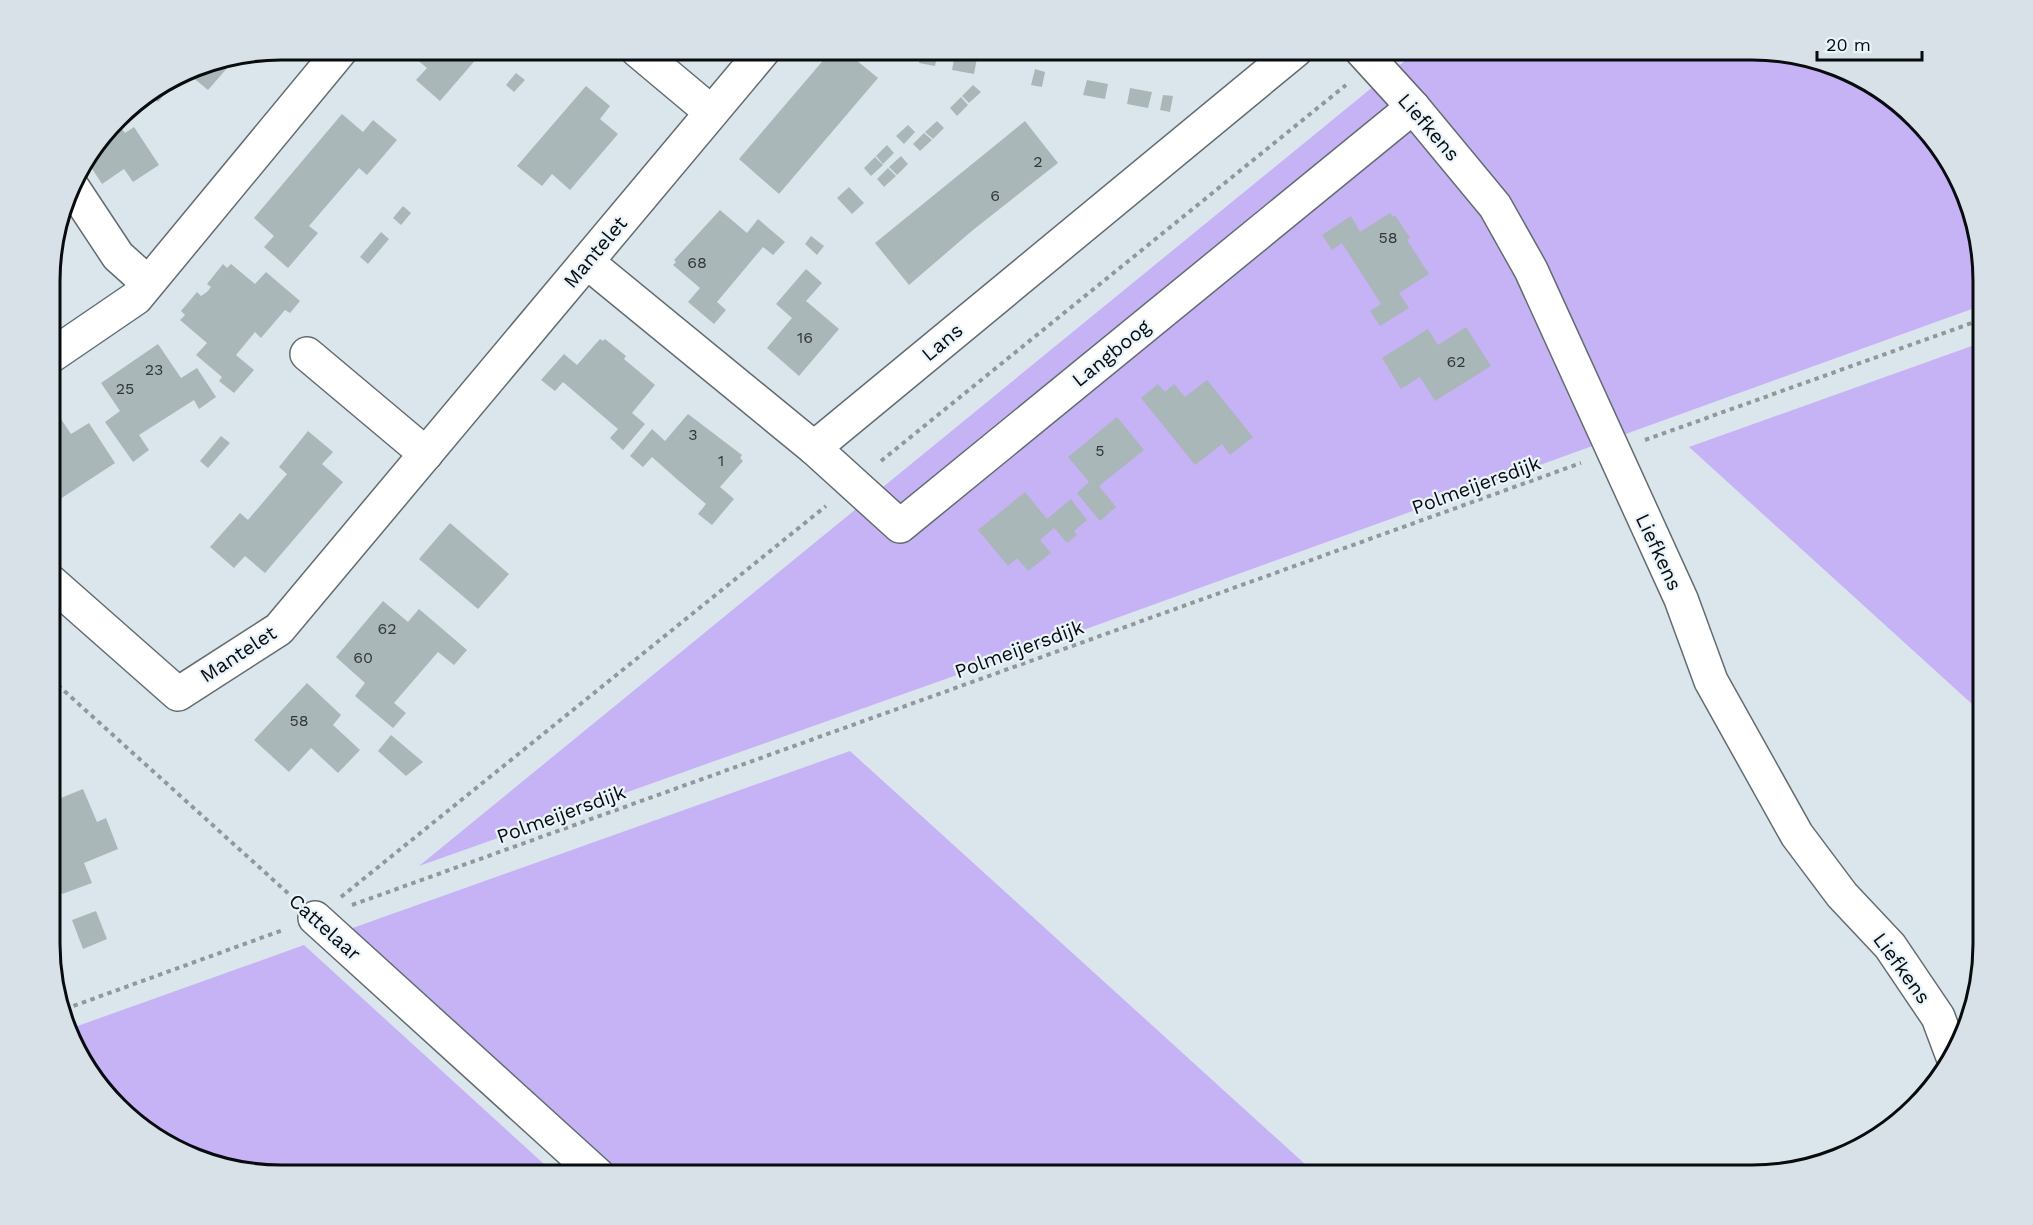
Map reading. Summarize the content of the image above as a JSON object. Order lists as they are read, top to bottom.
{
  "streets": {
    "street": [
      "Liefkens",
      "Mantelet",
      "Lans",
      "Langboog",
      "Cattelaar"
    ],
    "path": ["Polmeijersdijk"]
  },
  "crossings": [
    ["Liefkens", "Langboog"],
    ["Liefkens", "Polmeijersdijk"],
    ["Lans", "Langboog"],
    ["Polmeijersdijk", "Cattelaar"]
  ],
  "house_numbers": [
    "2",
    "6",
    "58",
    "68",
    "16",
    "62",
    "23",
    "25",
    "3",
    "5",
    "1",
    "62",
    "60",
    "58"
  ],
  "scale_bar": "20 m"
}
